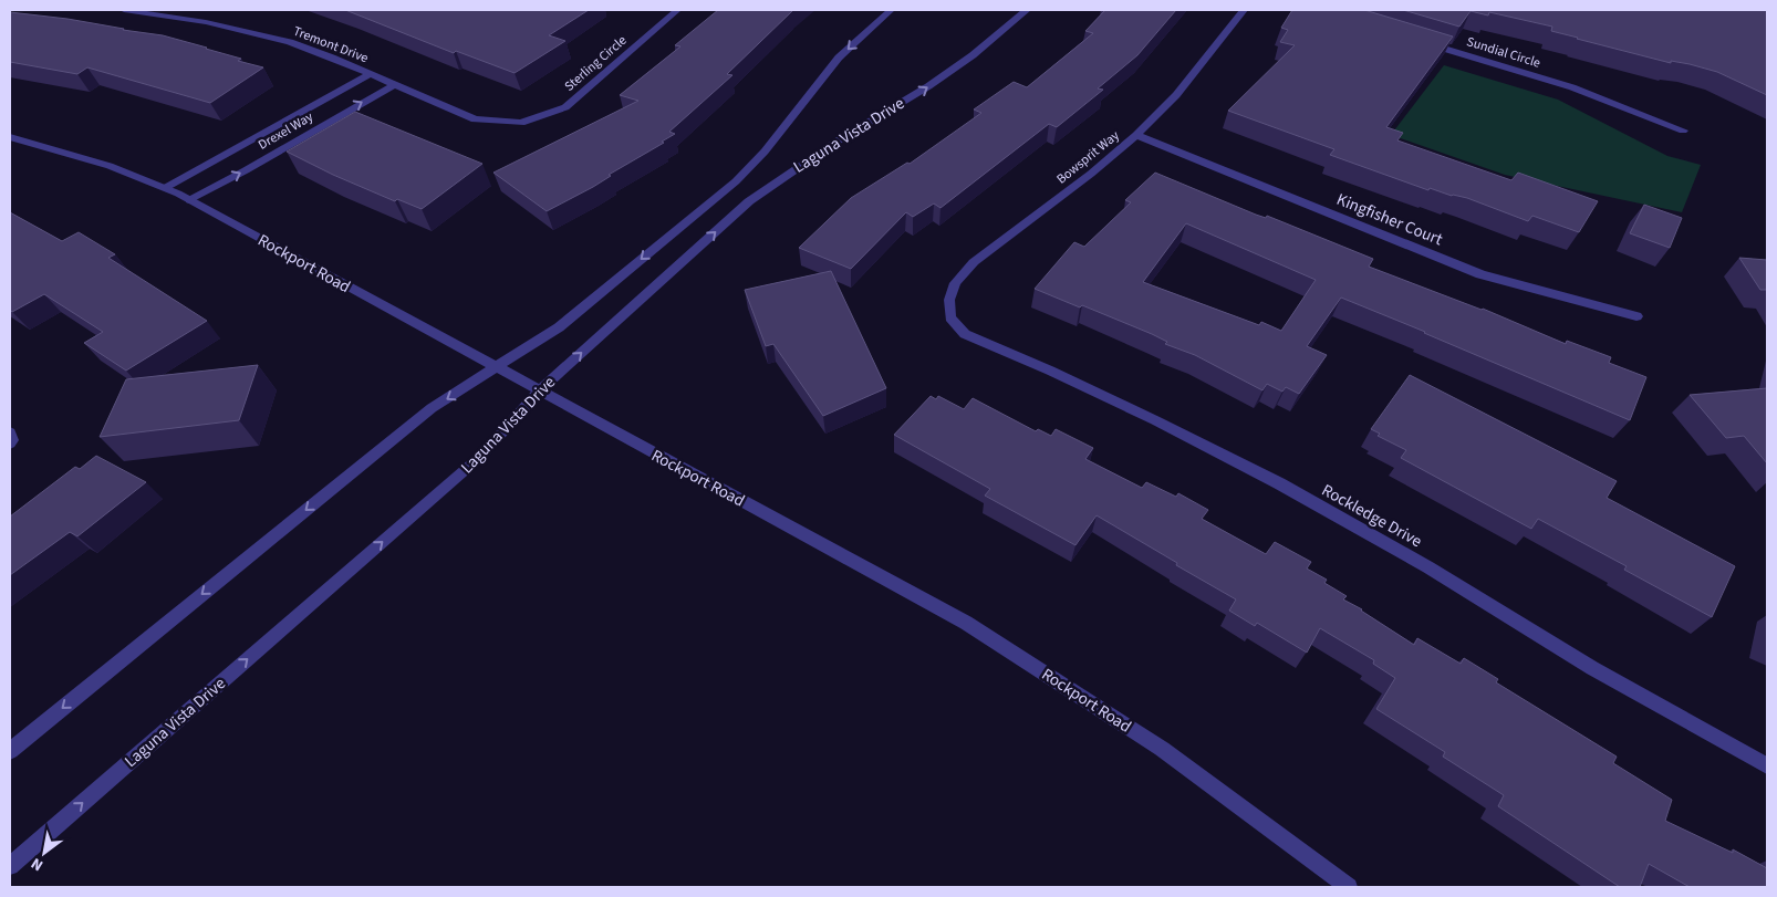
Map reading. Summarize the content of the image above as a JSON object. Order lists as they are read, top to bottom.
{
  "streets": {
    "street": [
      "Tremont Drive",
      "Sundial Circle",
      "Sterling Circle",
      "Drexel Way",
      "Laguna Vista Drive",
      "Bowsprit Way",
      "Kingfisher Court",
      "Rockport Road",
      "Rockledge Drive"
    ]
  },
  "crossings": [
    ["Tremont Drive", "Sterling Circle"],
    ["Tremont Drive", "Drexel Way"],
    ["Drexel Way", "Rockport Road"],
    ["Laguna Vista Drive", "Rockport Road"],
    ["Bowsprit Way", "Kingfisher Court"],
    ["Bowsprit Way", "Rockledge Drive"]
  ],
  "north": "bottom left"
}
